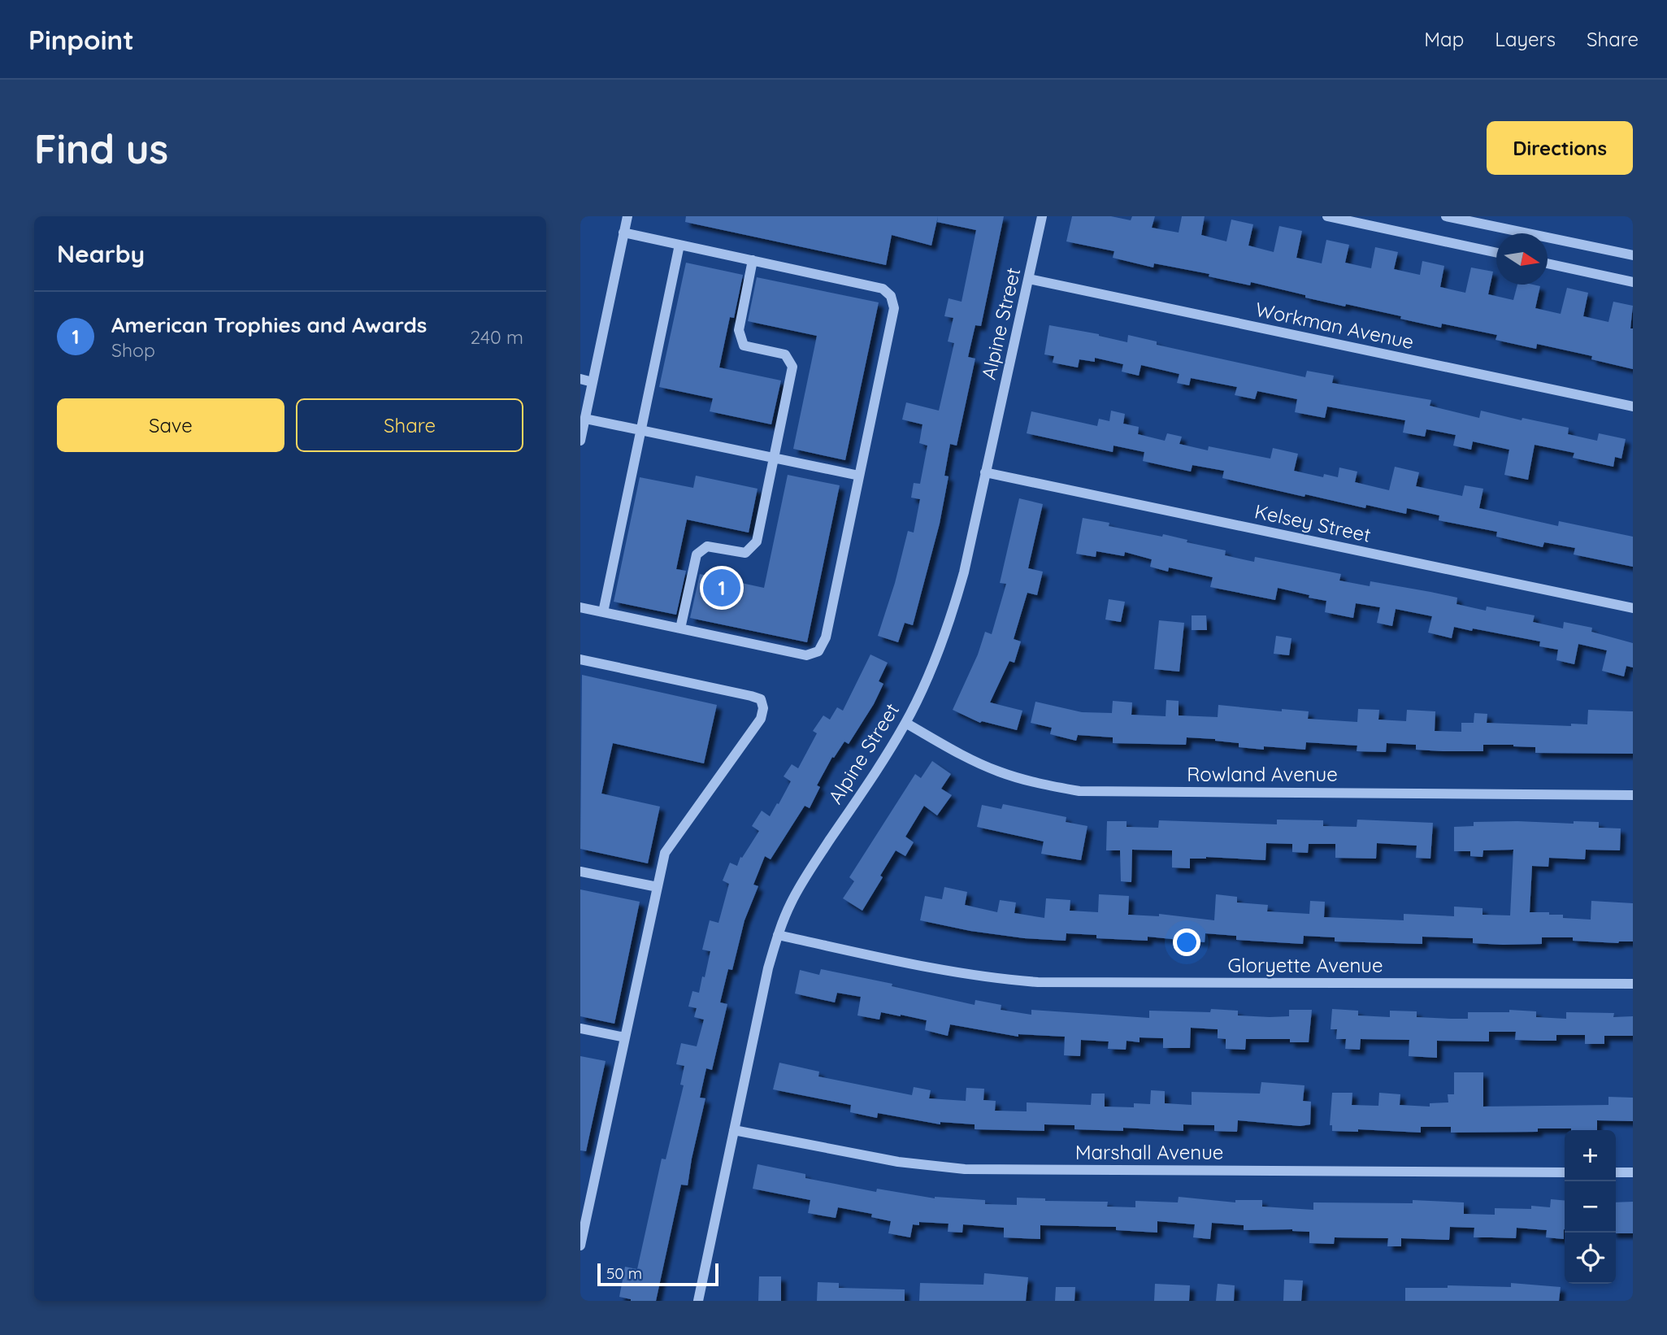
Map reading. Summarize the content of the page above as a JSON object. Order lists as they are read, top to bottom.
{
  "streets": {
    "street": [
      "Alpine Street",
      "Workman Avenue",
      "Kelsey Street",
      "Rowland Avenue",
      "Gloryette Avenue",
      "Marshall Avenue"
    ]
  },
  "crossings": [
    ["Alpine Street", "Workman Avenue"],
    ["Alpine Street", "Kelsey Street"],
    ["Alpine Street", "Rowland Avenue"],
    ["Alpine Street", "Gloryette Avenue"],
    ["Alpine Street", "Marshall Avenue"]
  ],
  "scale_bar": "50 m",
  "north": "right",
  "page": {
    "header": "Pinpoint",
    "nav": ["Map", "Layers", "Share"],
    "buttons": [
      "Directions",
      ["Save", "Share"]
    ],
    "title": "Find us",
    "heading": "Nearby",
    "list": [
      {
        "mark": "1",
        "name": "American Trophies and Awards",
        "note": "Shop",
        "value": "240 m"
      }
    ],
    "pins": "1",
    "map_buttons": ["+", "−"],
    "scale": "50 m"
  }
}
